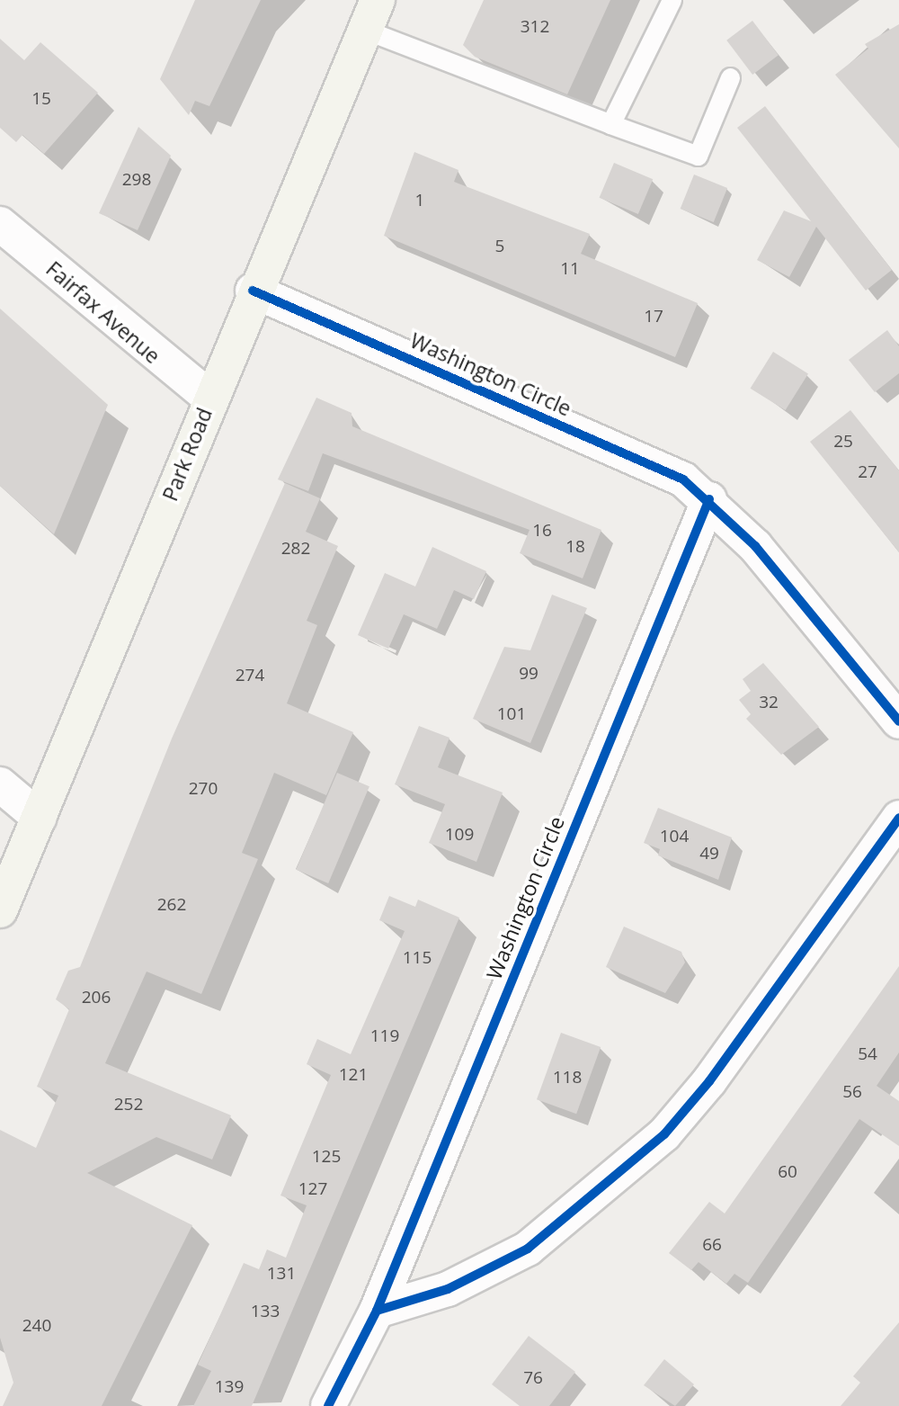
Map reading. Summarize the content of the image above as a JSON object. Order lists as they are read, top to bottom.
{
  "streets": {
    "main road": ["Park Road"],
    "street": ["Fairfax Avenue", "Washington Circle"]
  },
  "crossings": [
    ["Fairfax Avenue", "Park Road"],
    ["Washington Circle", "Park Road"]
  ],
  "house_numbers": [
    "312",
    "15",
    "298",
    "1",
    "5",
    "11",
    "17",
    "25",
    "27",
    "16",
    "18",
    "282",
    "99",
    "274",
    "32",
    "101",
    "270",
    "109",
    "104",
    "49",
    "262",
    "115",
    "206",
    "119",
    "54",
    "121",
    "118",
    "56",
    "252",
    "125",
    "60",
    "127",
    "66",
    "131",
    "133",
    "240",
    "76",
    "139"
  ]
}
